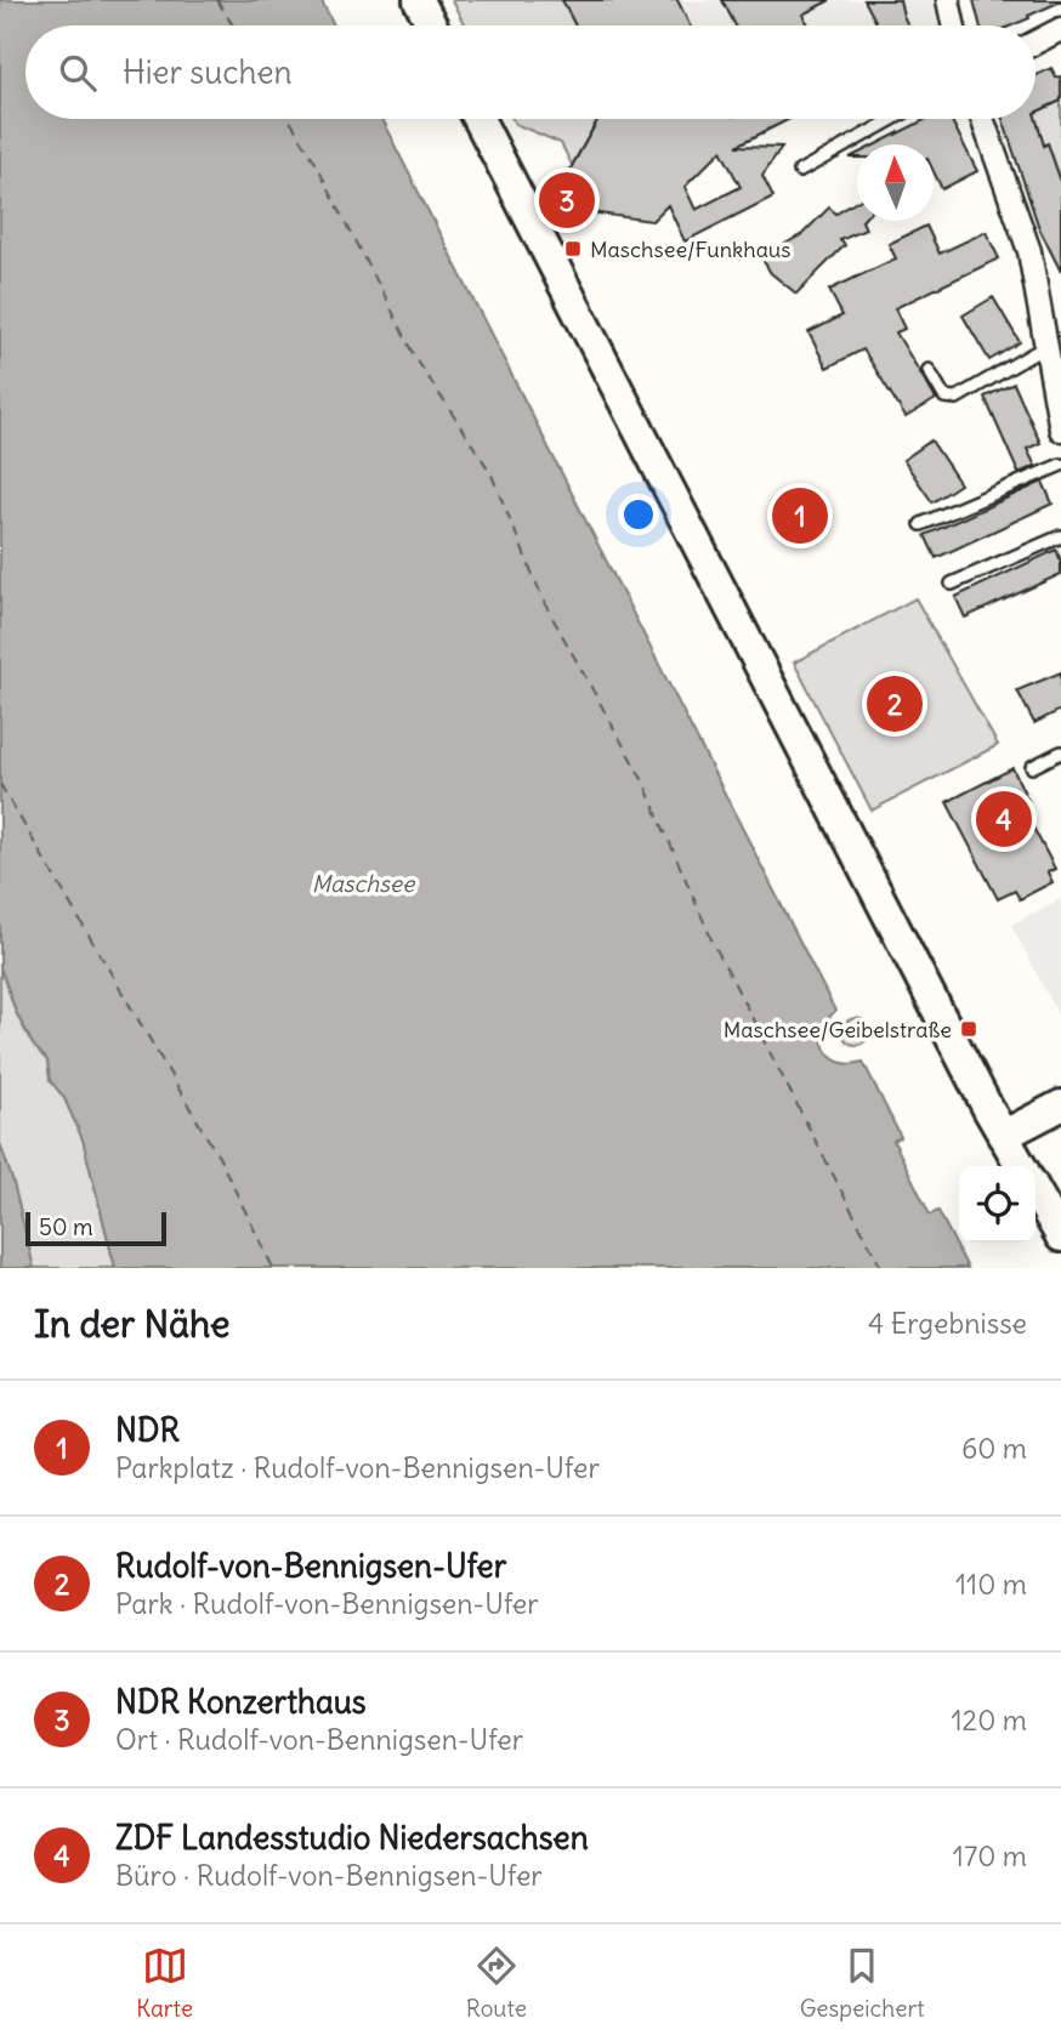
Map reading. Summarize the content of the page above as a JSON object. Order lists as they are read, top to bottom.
{
  "water": ["Maschsee"],
  "places": {
    "transit": ["Maschsee/Funkhaus", "Maschsee/Geibelstraße"]
  },
  "scale_bar": "50 m",
  "north": "top",
  "page": {
    "search": "Hier suchen",
    "pins": [
      "3",
      "1",
      "2",
      "4"
    ],
    "scale": "50 m",
    "heading": ["In der Nähe", "4 Ergebnisse"],
    "list": [
      {
        "mark": "1",
        "name": "NDR",
        "note": "Parkplatz · Rudolf-von-Bennigsen-Ufer",
        "value": "60 m"
      },
      {
        "mark": "2",
        "name": "Rudolf-von-Bennigsen-Ufer",
        "note": "Park · Rudolf-von-Bennigsen-Ufer",
        "value": "110 m"
      },
      {
        "mark": "3",
        "name": "NDR Konzerthaus",
        "note": "Ort · Rudolf-von-Bennigsen-Ufer",
        "value": "120 m"
      },
      {
        "mark": "4",
        "name": "ZDF Landesstudio Niedersachsen",
        "note": "Büro · Rudolf-von-Bennigsen-Ufer",
        "value": "170 m"
      }
    ],
    "nav": ["Karte", "Route", "Gespeichert"]
  }
}
